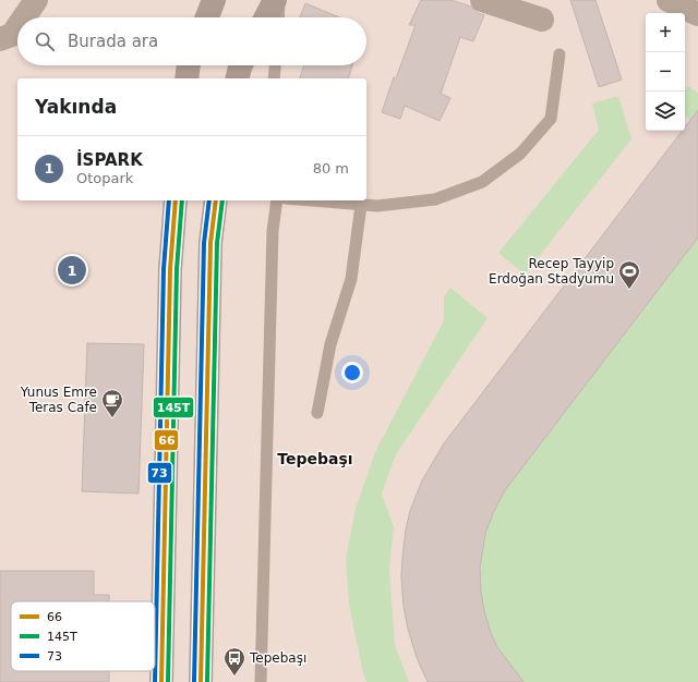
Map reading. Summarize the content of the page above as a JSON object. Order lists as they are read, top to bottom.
{
  "districts": ["Tepebaşı"],
  "places": {
    "sports": ["Recep Tayyip Erdoğan Stadyumu"],
    "cafe": ["Yunus Emre Teras Cafe"],
    "bus stop": ["Tepebaşı"]
  },
  "lines": ["transit line 66", "transit line 145T", "transit line 73"],
  "legend": ["66", "145T", "73"],
  "page": {
    "map_buttons": ["+", "−"],
    "search": "Burada ara",
    "heading": "Yakında",
    "list": [
      {
        "mark": "1",
        "name": "İSPARK",
        "note": "Otopark",
        "value": "80 m"
      }
    ],
    "pins": "1"
  }
}
